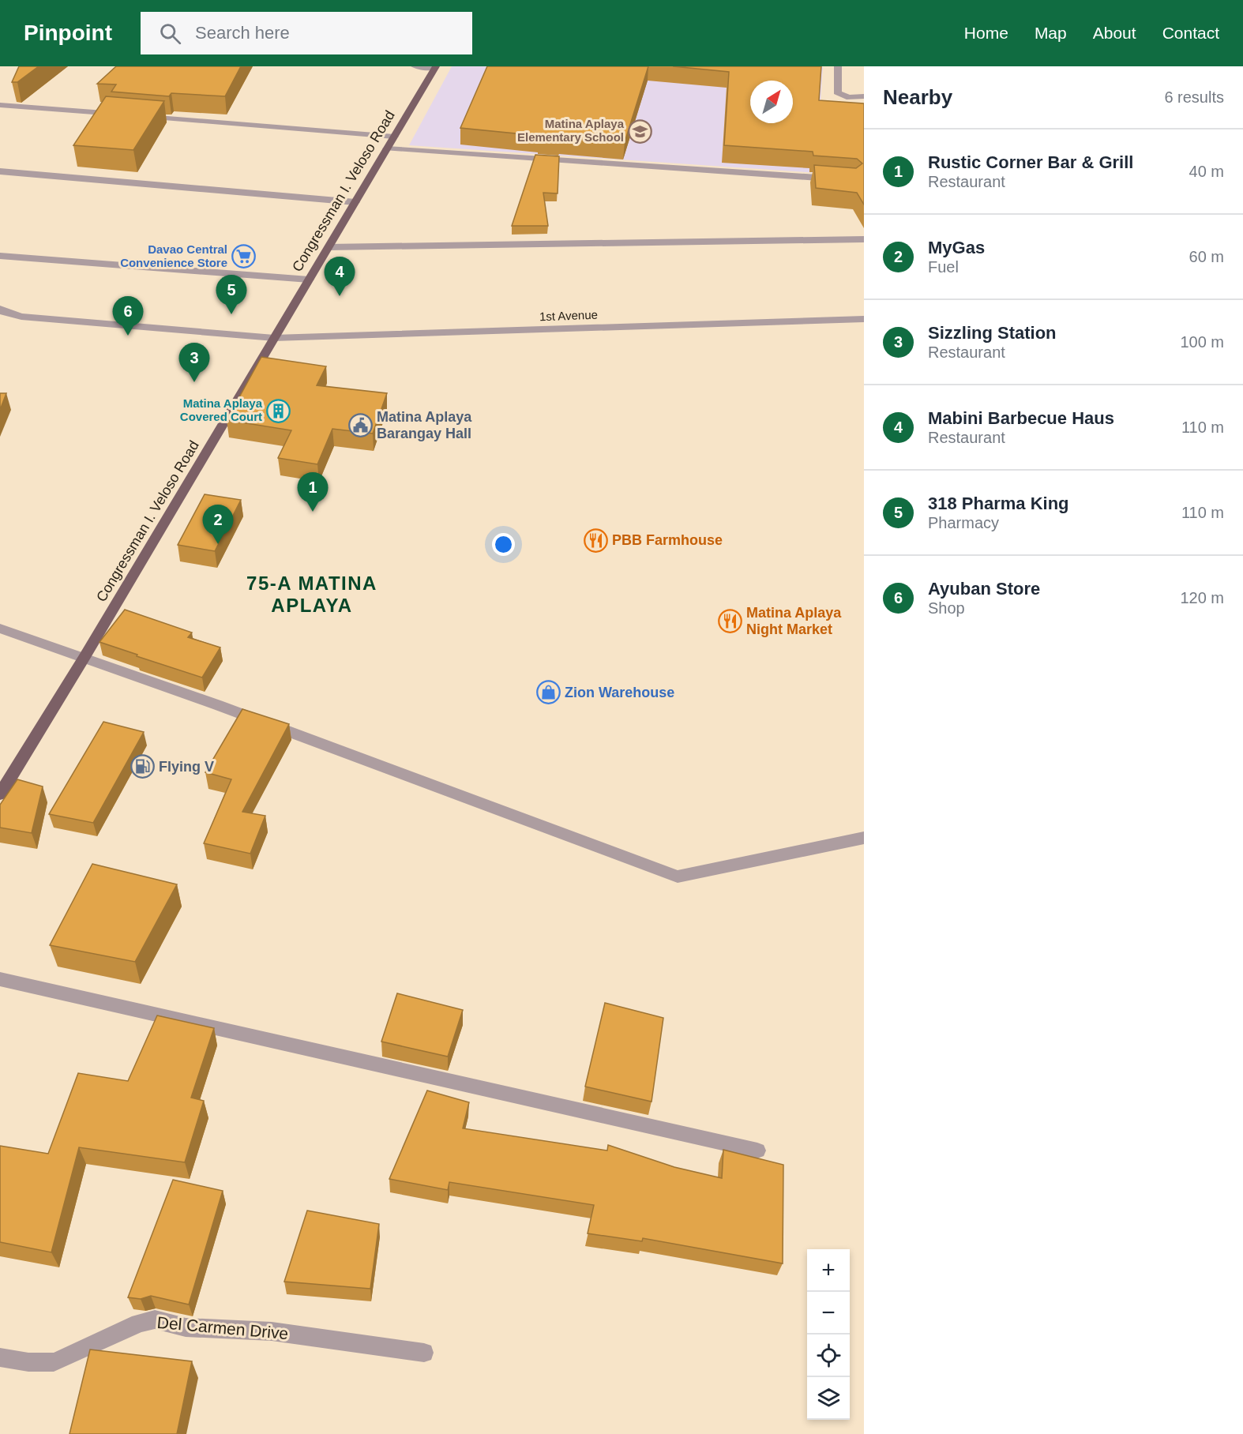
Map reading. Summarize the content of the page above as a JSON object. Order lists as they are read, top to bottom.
{
  "streets": {
    "main road": ["Congressman I. Veloso Road"],
    "street": ["1st Avenue", "Del Carmen Drive"]
  },
  "crossings": [
    ["Congressman I. Veloso Road", "1st Avenue"]
  ],
  "districts": ["75-A MATINA APLAYA"],
  "places": {
    "school or university": ["Matina Aplaya Elementary School"],
    "supermarket": ["Davao Central Convenience Store"],
    "building": ["Matina Aplaya Covered Court"],
    "public building": ["Matina Aplaya Barangay Hall"],
    "restaurant": ["PBB Farmhouse", "Matina Aplaya Night Market"],
    "shop": ["Zion Warehouse"],
    "fuel station": ["Flying V"]
  },
  "north": "top right",
  "page": {
    "header": "Pinpoint",
    "search": "Search here",
    "nav": [
      "Home",
      "Map",
      "About",
      "Contact"
    ],
    "heading": ["Nearby", "6 results"],
    "list": [
      {
        "mark": "1",
        "name": "Rustic Corner Bar & Grill",
        "note": "Restaurant",
        "value": "40 m"
      },
      {
        "mark": "2",
        "name": "MyGas",
        "note": "Fuel",
        "value": "60 m"
      },
      {
        "mark": "3",
        "name": "Sizzling Station",
        "note": "Restaurant",
        "value": "100 m"
      },
      {
        "mark": "4",
        "name": "Mabini Barbecue Haus",
        "note": "Restaurant",
        "value": "110 m"
      },
      {
        "mark": "5",
        "name": "318 Pharma King",
        "note": "Pharmacy",
        "value": "110 m"
      },
      {
        "mark": "6",
        "name": "Ayuban Store",
        "note": "Shop",
        "value": "120 m"
      }
    ],
    "pins": [
      "4",
      "5",
      "6",
      "3",
      "1",
      "2"
    ],
    "map_buttons": ["+", "−"]
  }
}
